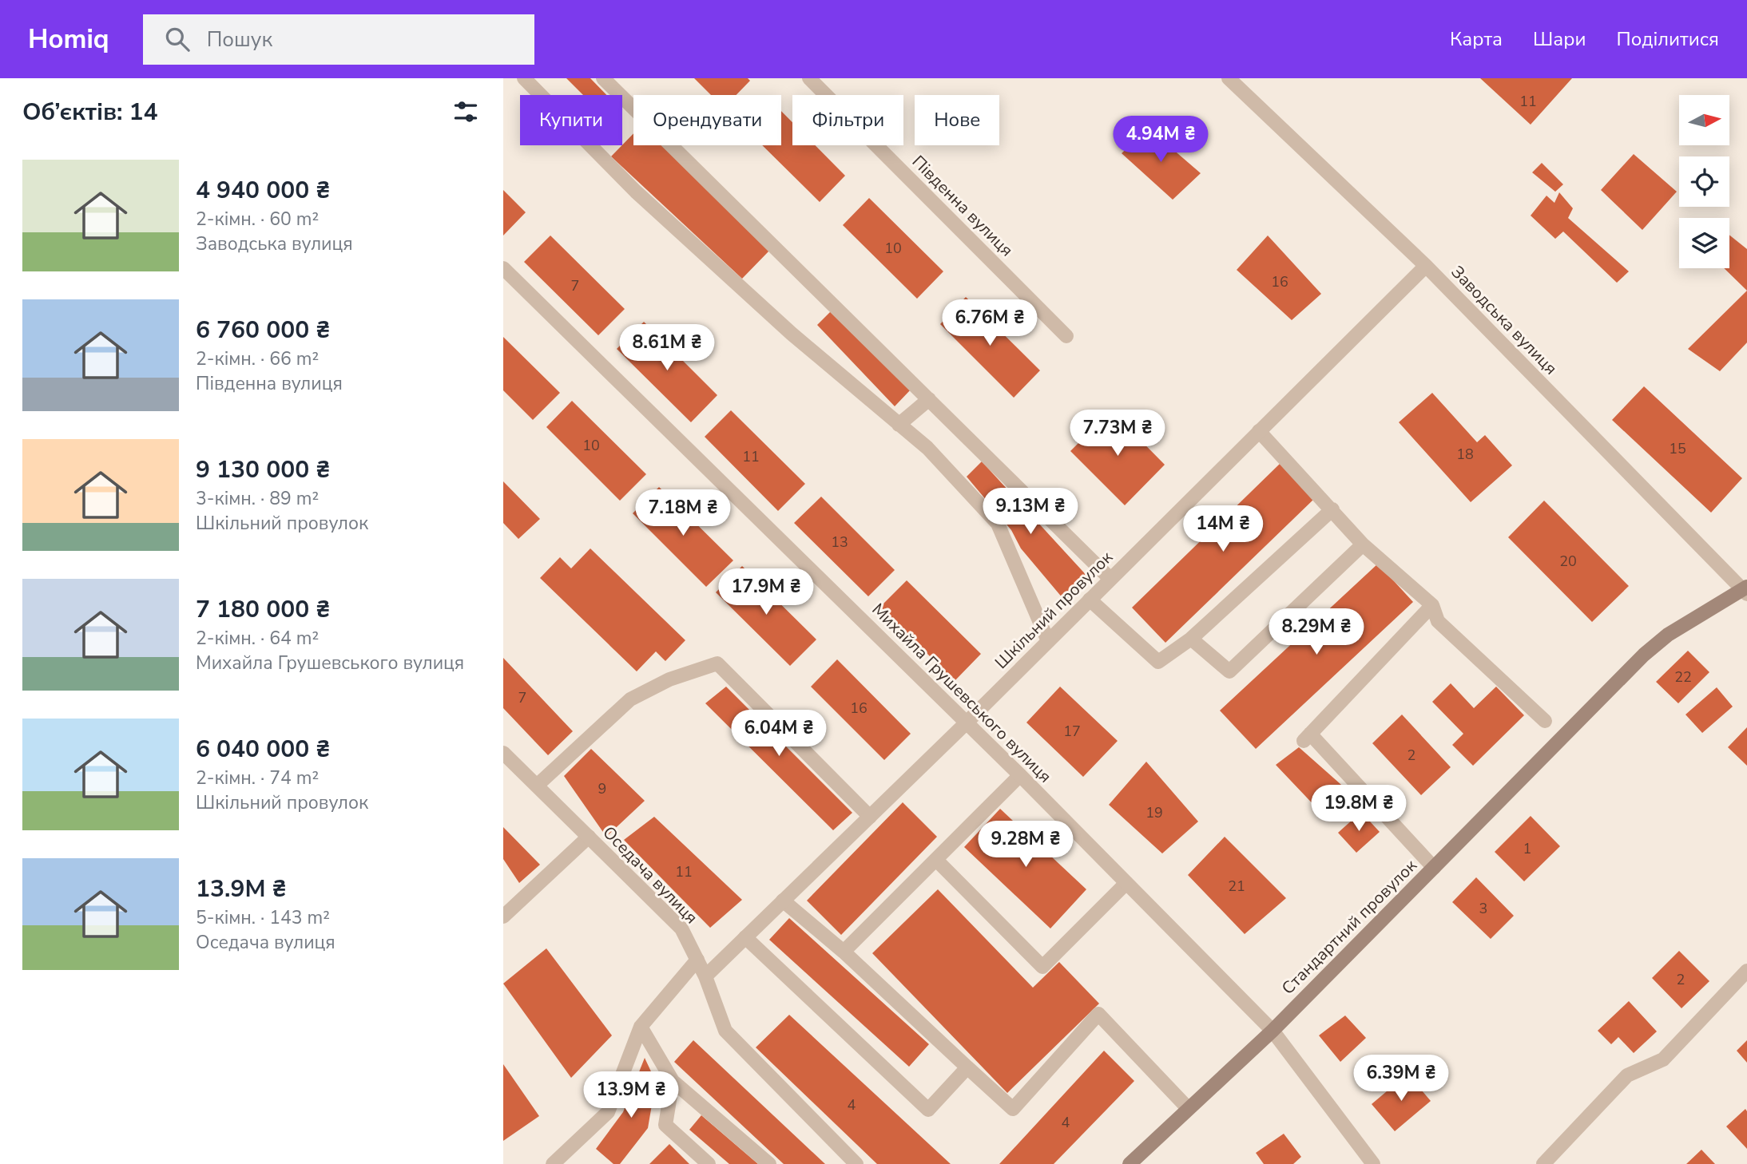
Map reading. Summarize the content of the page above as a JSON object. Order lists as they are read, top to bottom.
{
  "streets": {
    "street": [
      "Південна вулиця",
      "Заводська вулиця",
      "Шкільний провулок",
      "Михайла Грушевського вулиця",
      "Оседача вулиця",
      "Стандартний провулок"
    ]
  },
  "crossings": [
    ["Заводська вулиця", "Шкільний провулок"],
    ["Заводська вулиця", "Стандартний провулок"],
    ["Шкільний провулок", "Михайла Грушевського вулиця"],
    ["Шкільний провулок", "Оседача вулиця"],
    ["Михайла Грушевського вулиця", "Стандартний провулок"]
  ],
  "house_numbers": [
    "11",
    "10",
    "16",
    "7",
    "10",
    "15",
    "18",
    "11",
    "13",
    "20",
    "22",
    "7",
    "16",
    "17",
    "2",
    "9",
    "19",
    "1",
    "11",
    "21",
    "3",
    "2",
    "4",
    "4"
  ],
  "north": "right",
  "page": {
    "header": "Homiq",
    "search": "Пошук",
    "nav": ["Карта", "Шари", "Поділитися"],
    "heading": "Об’єктів: 14",
    "chip": [
      "Купити",
      "Орендувати",
      "Фільтри",
      "Нове"
    ],
    "price": [
      "4.94M ₴",
      "6.76M ₴",
      "8.61M ₴",
      "7.73M ₴",
      "9.13M ₴",
      "7.18M ₴",
      "14M ₴",
      "17.9M ₴",
      "8.29M ₴",
      "6.04M ₴",
      "19.8M ₴",
      "9.28M ₴",
      "6.39M ₴",
      "13.9M ₴"
    ],
    "list": [
      {
        "name": "4 940 000 ₴",
        "note": "2-кімн. · 60 m² · Заводська вулиця"
      },
      {
        "name": "6 760 000 ₴",
        "note": "2-кімн. · 66 m² · Південна вулиця"
      },
      {
        "name": "9 130 000 ₴",
        "note": "3-кімн. · 89 m² · Шкільний провулок"
      },
      {
        "name": "7 180 000 ₴",
        "note": "2-кімн. · 64 m² · Михайла Грушевського вулиця"
      },
      {
        "name": "6 040 000 ₴",
        "note": "2-кімн. · 74 m² · Шкільний провулок"
      },
      {
        "name": "13.9M ₴",
        "note": "5-кімн. · 143 m² · Оседача вулиця"
      }
    ]
  }
}
